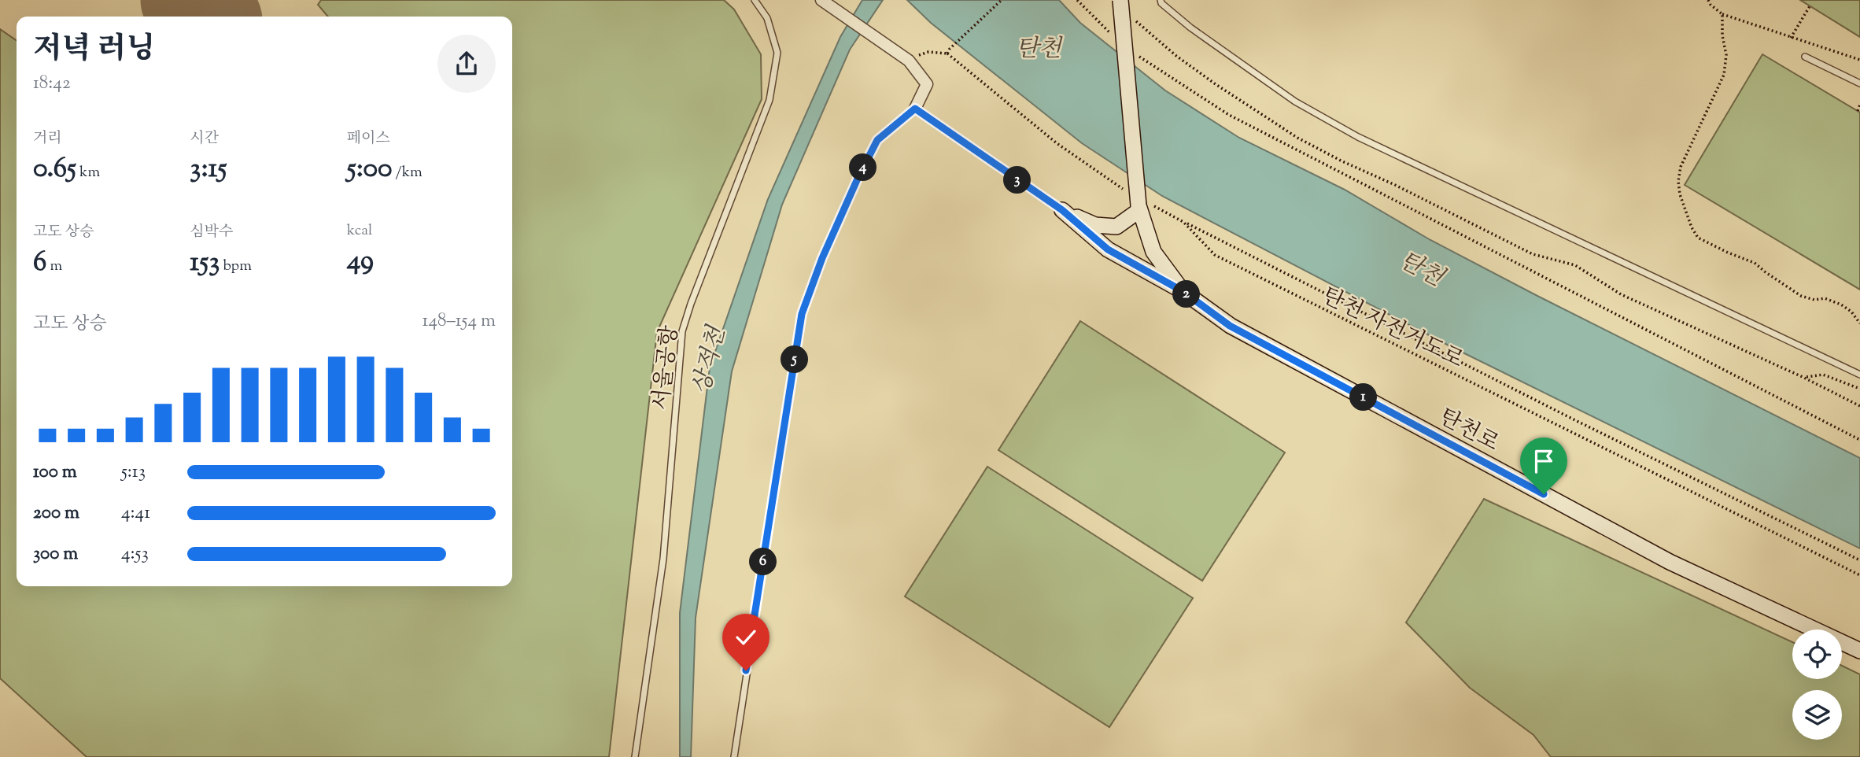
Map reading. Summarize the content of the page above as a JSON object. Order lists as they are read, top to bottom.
{
  "streets": {
    "main road": ["탄천로"],
    "lane": ["서울공항"],
    "path": ["탄천 자전거도로"]
  },
  "crossings": [
    ["탄천 자전거도로", "탄천로"]
  ],
  "water": ["탄천", "상적천"],
  "page": {
    "heading": ["저녁 러닝", "18:42"],
    "stats": [
      ["거리", "0.65 km"],
      ["시간", "3:15"],
      ["페이스", "5:00 /km"],
      ["고도 상승", "6 m"],
      ["심박수", "153 bpm"],
      ["kcal", "49"]
    ],
    "pins": [
      "4",
      "3",
      "2",
      "5",
      "1",
      "6"
    ],
    "chart": ["고도 상승", "148–154 m"],
    "list": [
      {
        "name": "100 m",
        "note": "5:13"
      },
      {
        "name": "200 m",
        "note": "4:41"
      },
      {
        "name": "300 m",
        "note": "4:53"
      }
    ]
  }
}
